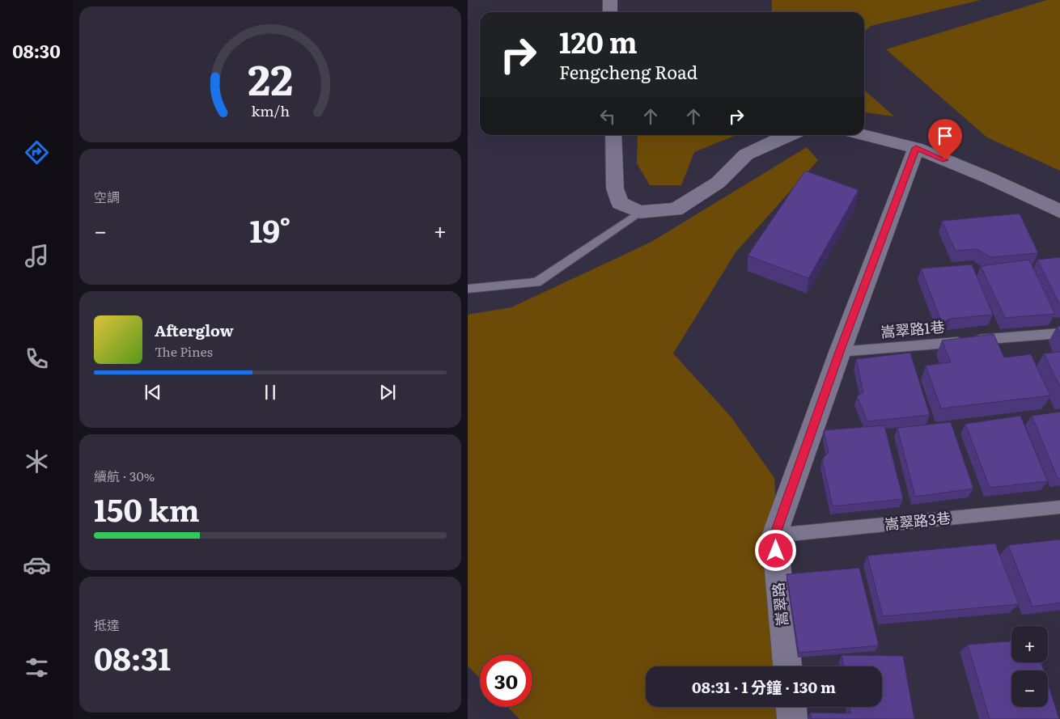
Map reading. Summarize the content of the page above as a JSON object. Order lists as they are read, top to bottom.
{
  "streets": {
    "street": ["嵩翠路"],
    "lane": ["嵩翠路1巷", "嵩翠路3巷"]
  },
  "crossings": [
    ["嵩翠路1巷", "嵩翠路"],
    ["嵩翠路3巷", "嵩翠路"]
  ],
  "page": {
    "tabs": "08:30",
    "turn": ["120 m", "Fengcheng Road"],
    "tile": [
      "空調",
      ["續航 · 30%", "150 km"],
      ["抵達", "08:31"]
    ],
    "heat": ["−", "19°", "+"],
    "song": ["Afterglow", "The Pines"],
    "map_buttons": ["+", "−"],
    "limit": "30",
    "trip": "08:31 · 1 分鐘 · 130 m",
    "gauge": ["22", "km/h"]
  }
}
